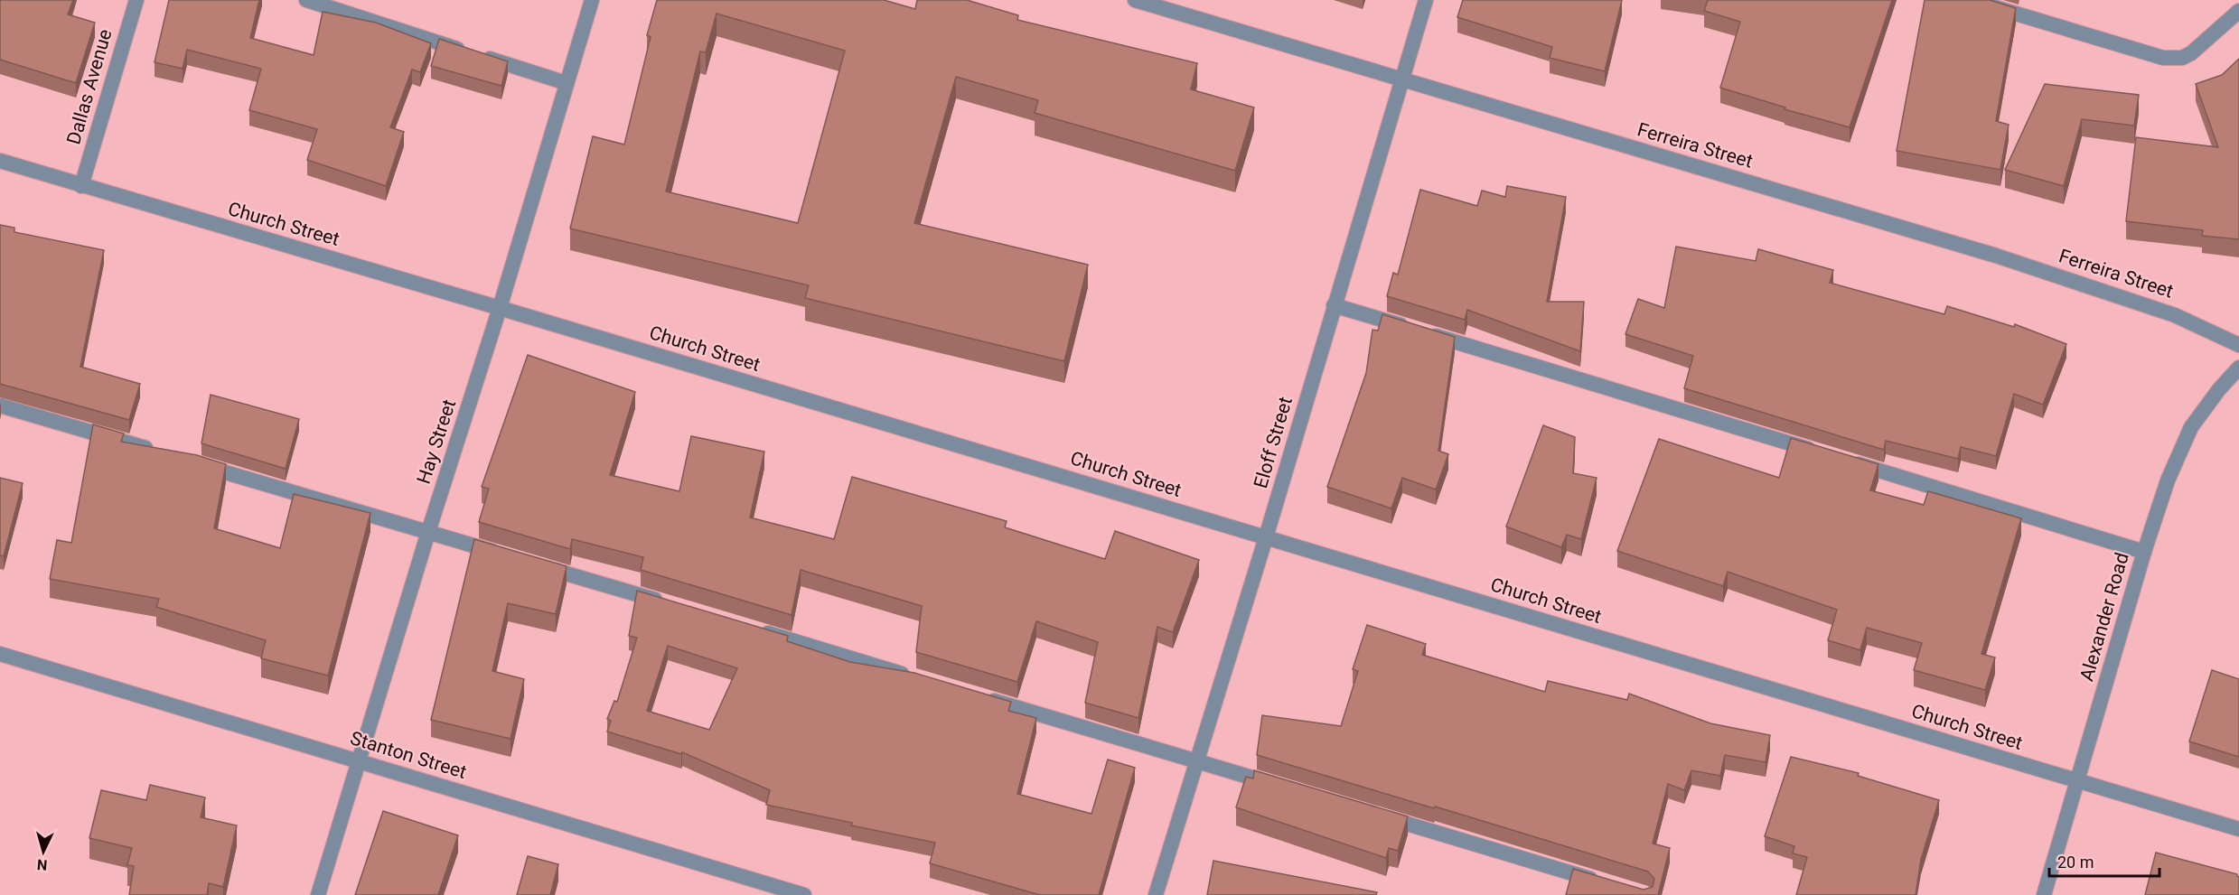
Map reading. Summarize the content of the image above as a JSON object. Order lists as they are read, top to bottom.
{
  "streets": {
    "street": [
      "Dallas Avenue",
      "Ferreira Street",
      "Church Street",
      "Hay Street",
      "Eloff Street",
      "Alexander Road",
      "Stanton Street"
    ]
  },
  "crossings": [
    ["Dallas Avenue", "Church Street"],
    ["Ferreira Street", "Eloff Street"],
    ["Church Street", "Hay Street"],
    ["Church Street", "Eloff Street"],
    ["Church Street", "Alexander Road"],
    ["Hay Street", "Stanton Street"]
  ],
  "scale_bar": "20 m",
  "north": "bottom"
}
